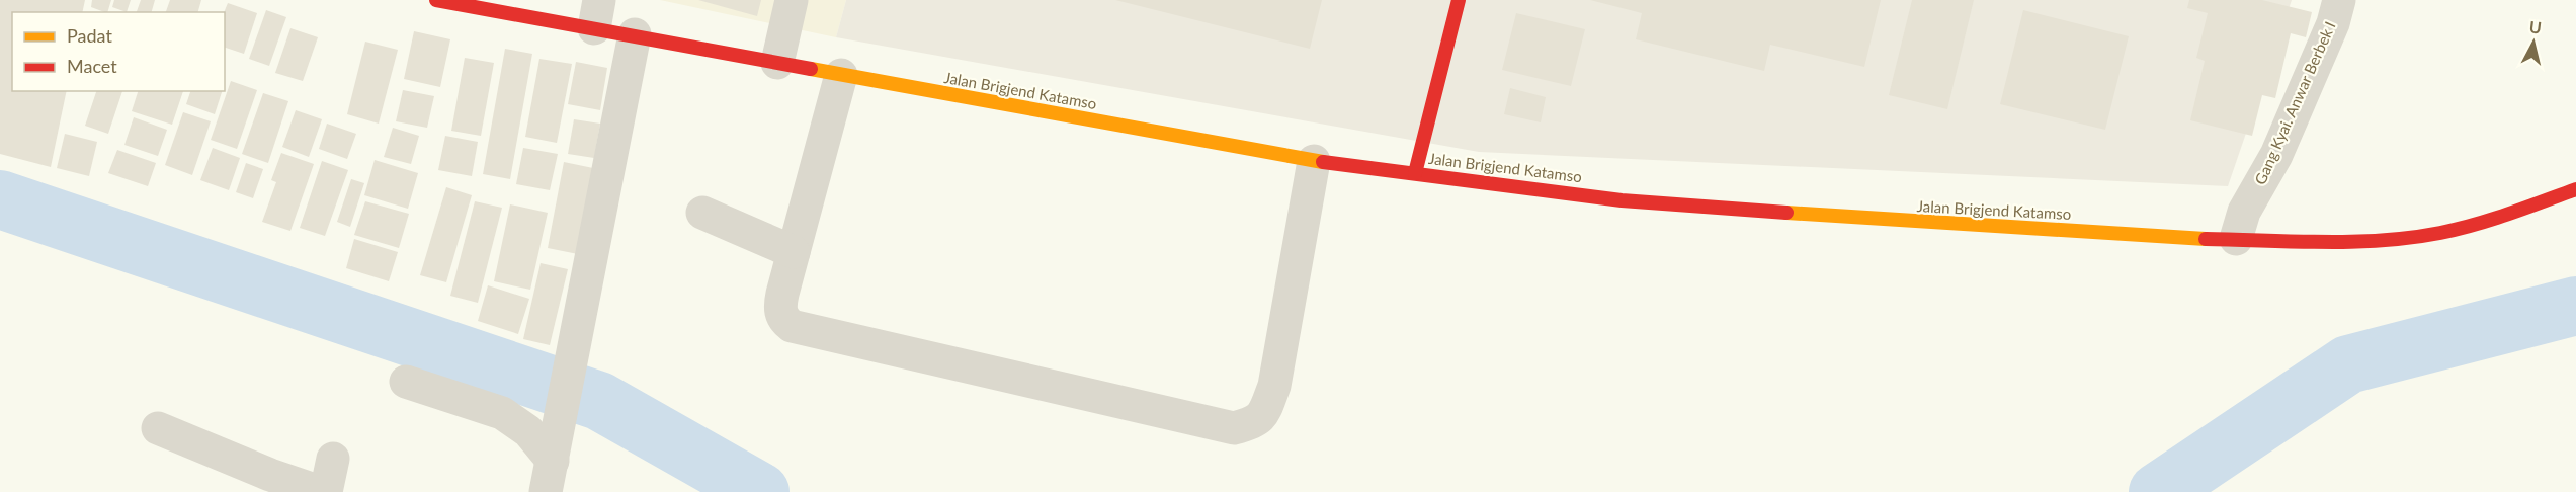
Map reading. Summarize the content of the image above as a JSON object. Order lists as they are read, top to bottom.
{
  "streets": {
    "street": ["Jalan Brigjend Katamso", "Gang Kyai. Anwar Berbek I"]
  },
  "crossings": [
    ["Jalan Brigjend Katamso", "Gang Kyai. Anwar Berbek I"]
  ],
  "legend": ["Padat", "Macet"],
  "north": "top"
}
